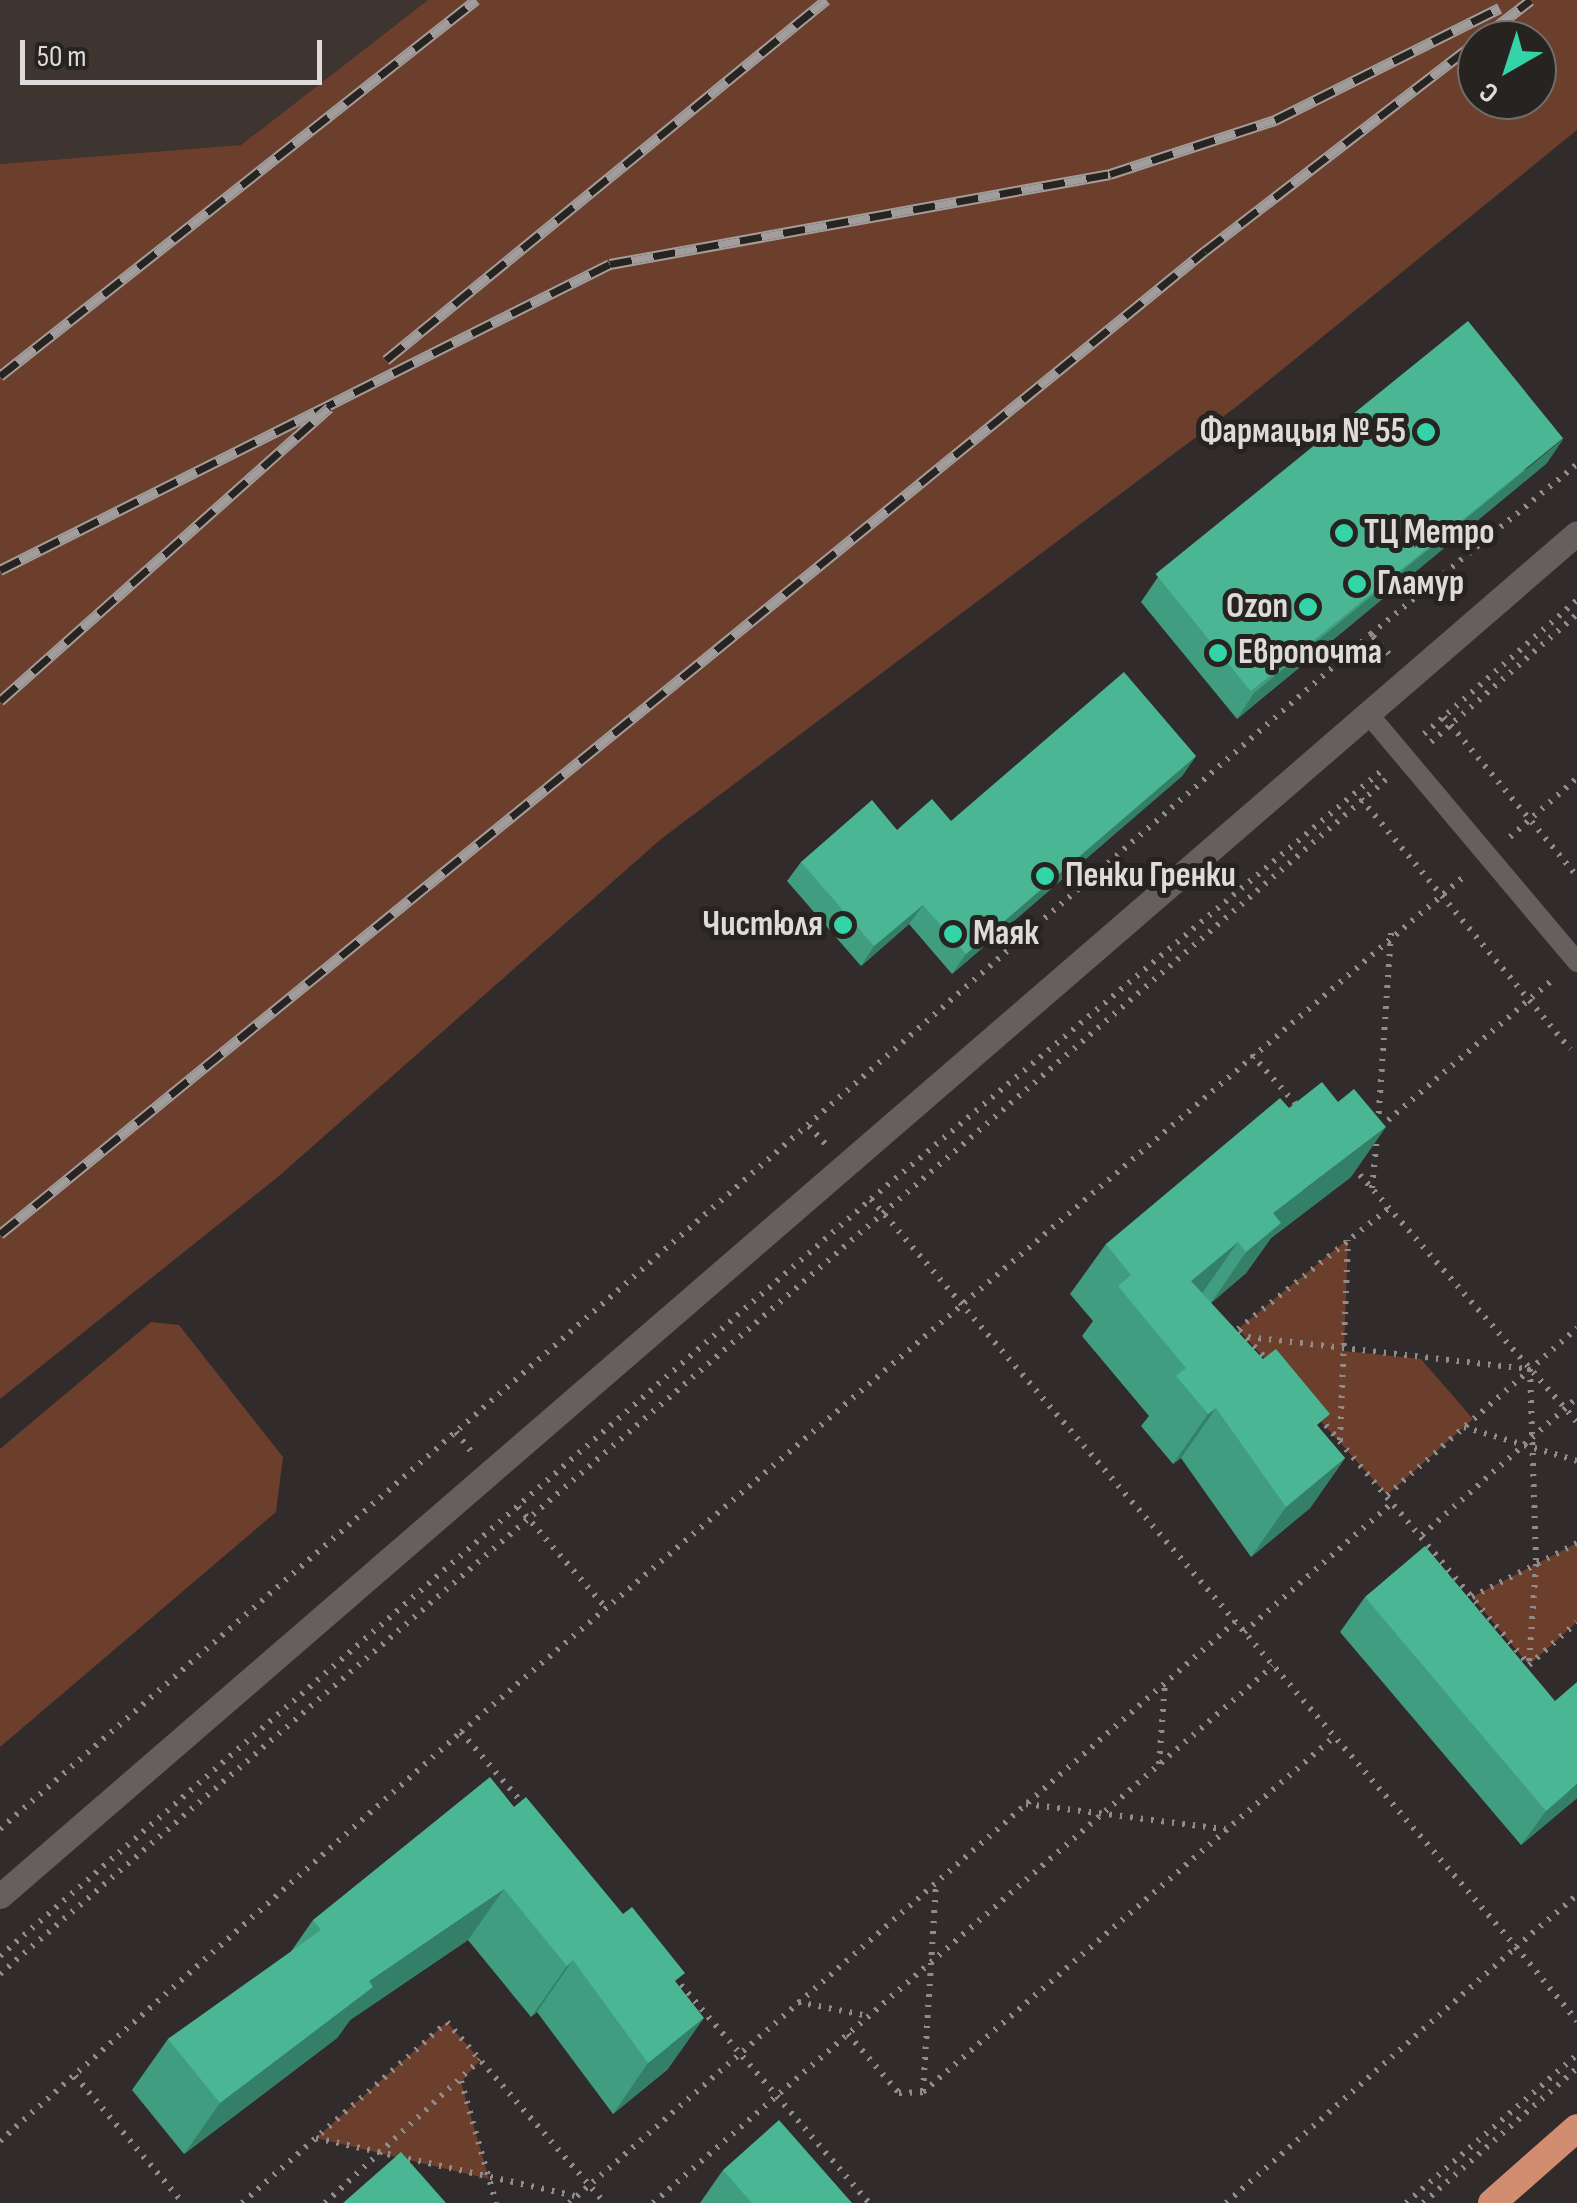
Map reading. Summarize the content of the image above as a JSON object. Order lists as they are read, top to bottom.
{
  "places": [
    "Фармацыя № 55",
    "ТЦ Метро",
    "Гламур",
    "Ozon",
    "Европочта",
    "Пенки Гренки",
    "Чистюля",
    "Маяк"
  ],
  "scale_bar": "50 m",
  "north": "bottom left"
}
